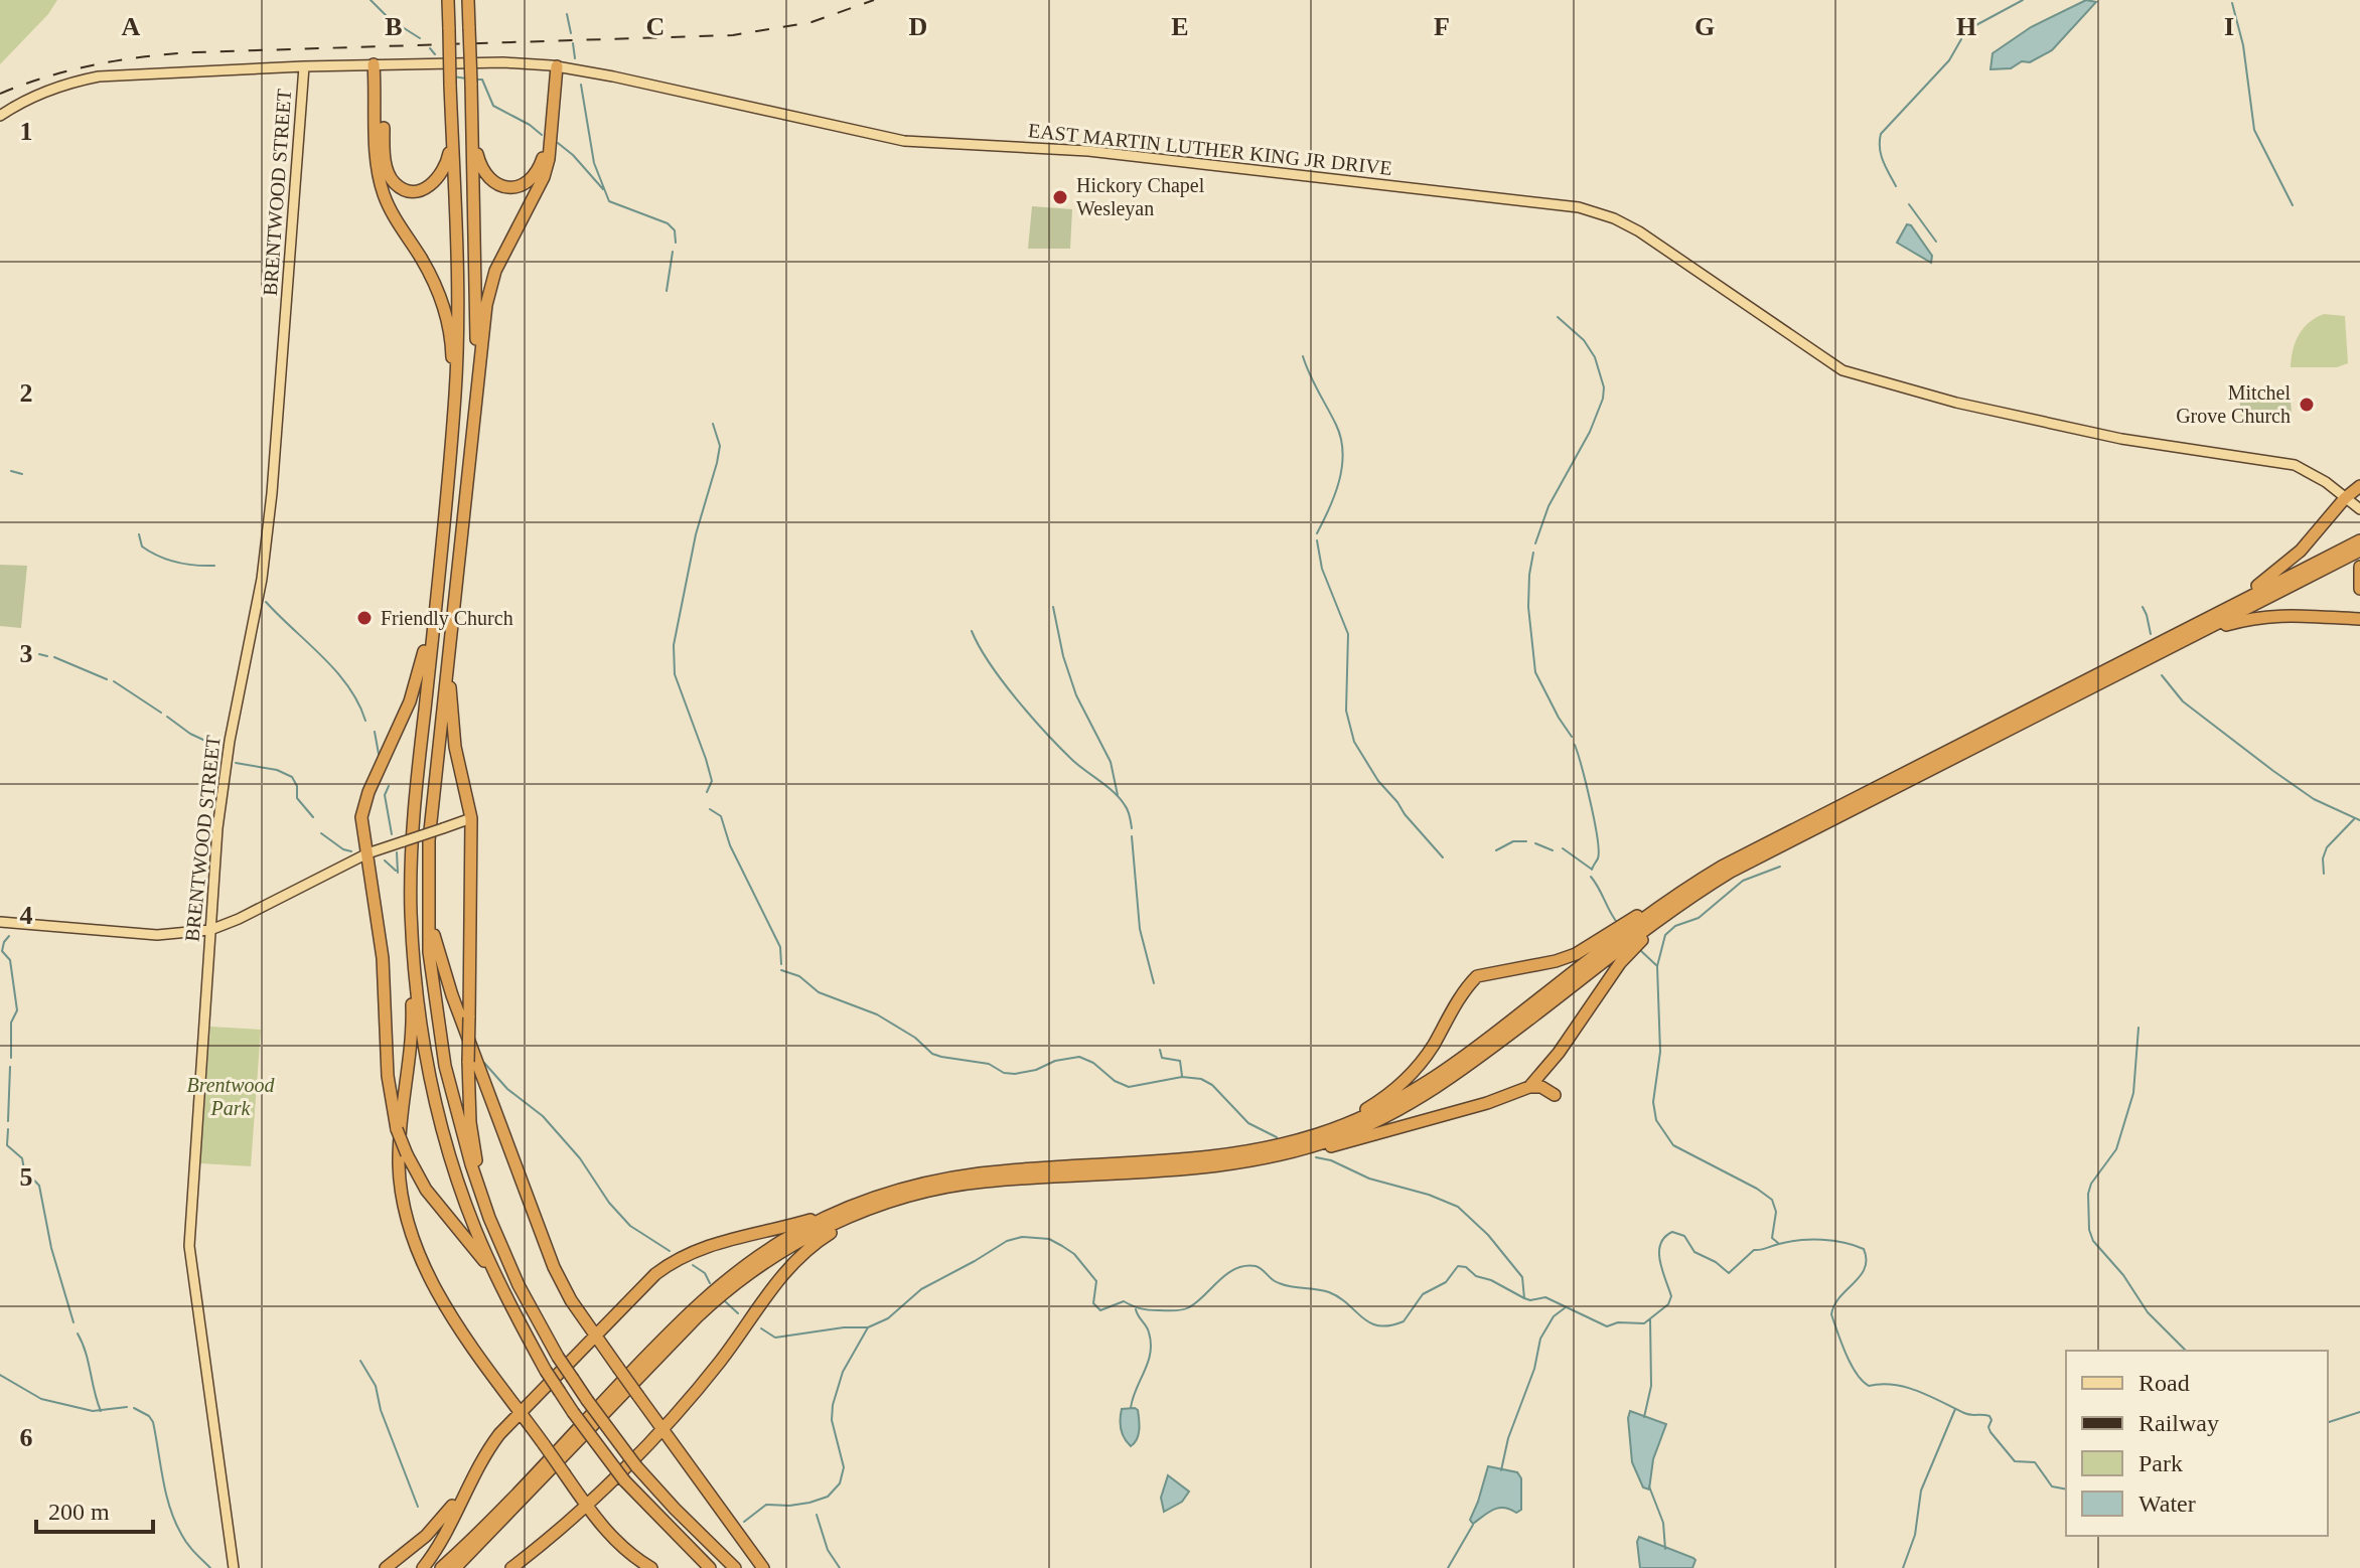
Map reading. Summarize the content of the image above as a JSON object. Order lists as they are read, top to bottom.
{
  "streets": {
    "main road": ["EAST MARTIN LUTHER KING JR DRIVE", "BRENTWOOD STREET"]
  },
  "crossings": [
    ["EAST MARTIN LUTHER KING JR DRIVE", "BRENTWOOD STREET"]
  ],
  "parks": ["Brentwood Park"],
  "places": ["Hickory Chapel Wesleyan", "Mitchel Grove Church", "Friendly Church"],
  "legend": [
    "Road",
    "Railway",
    "Park",
    "Water"
  ],
  "scale_bar": "200 m",
  "grid": {
    "columns": [
      "A",
      "B",
      "C",
      "D",
      "E",
      "F",
      "G",
      "H",
      "I"
    ],
    "rows": [
      "1",
      "2",
      "3",
      "4",
      "5",
      "6"
    ]
  }
}
